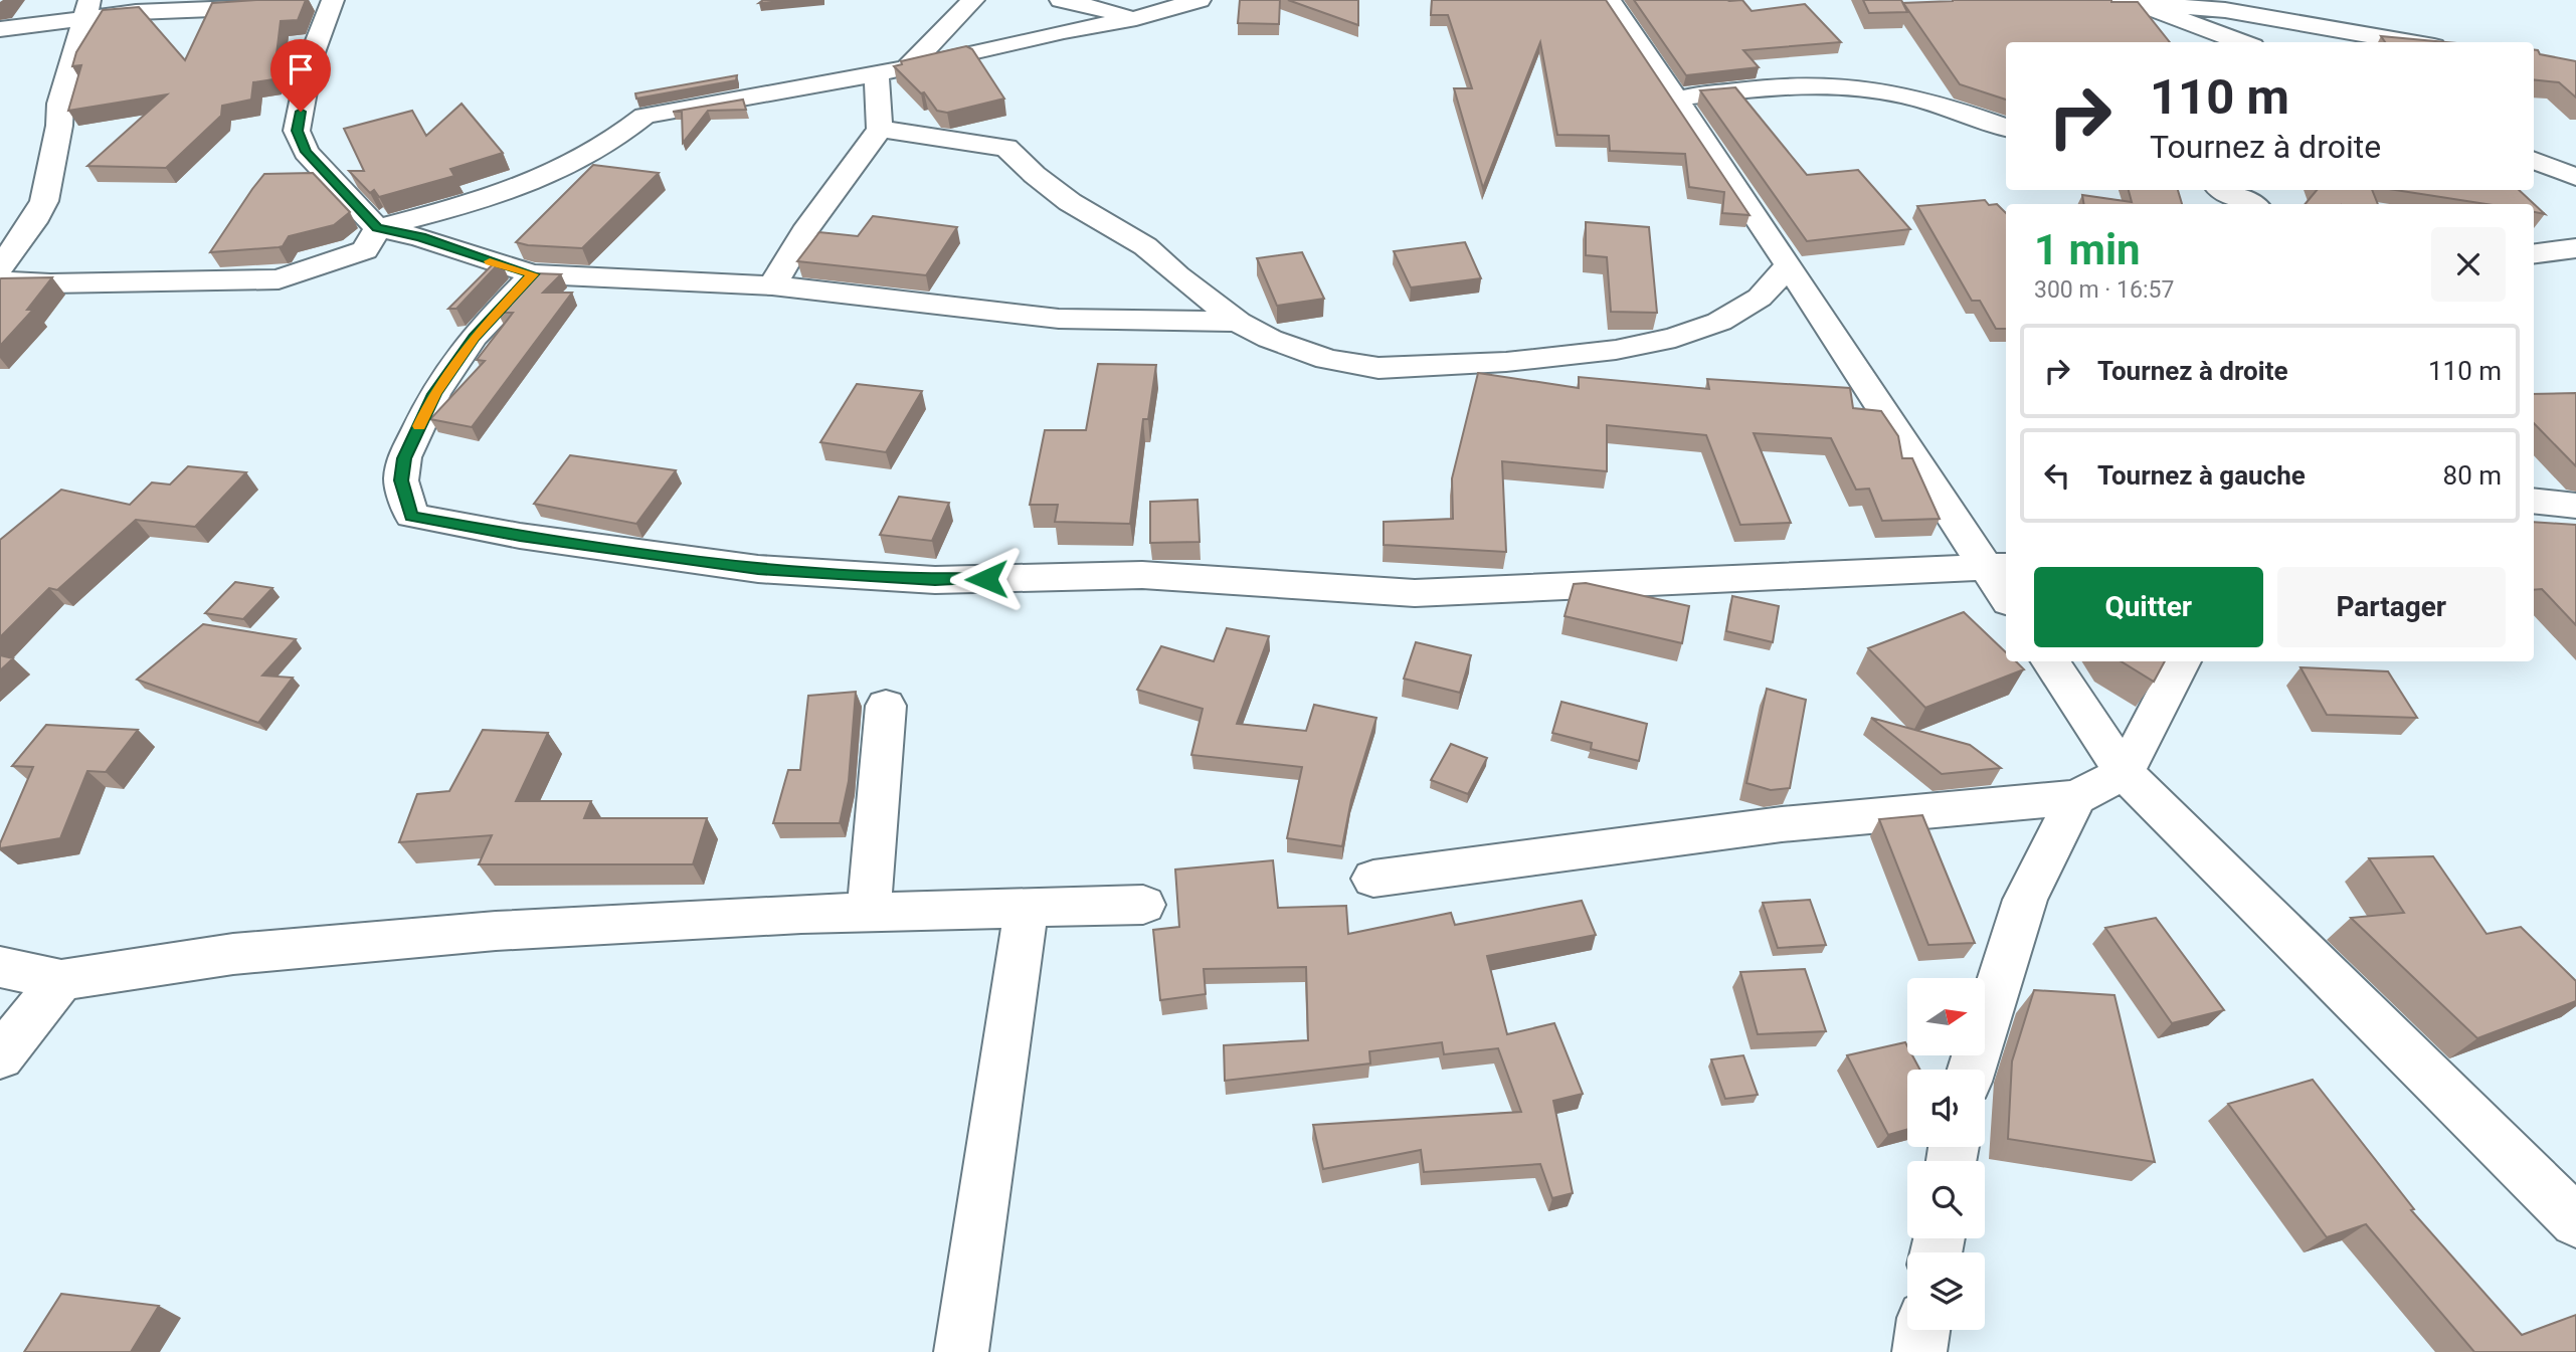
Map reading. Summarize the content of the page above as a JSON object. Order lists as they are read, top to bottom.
{
  "north": "right",
  "page": {
    "turn": ["110 m", "Tournez à droite"],
    "heading": ["1 min", "300 m · 16:57"],
    "list": [
      {
        "name": "Tournez à droite",
        "value": "110 m"
      },
      {
        "name": "Tournez à gauche",
        "value": "80 m"
      }
    ],
    "buttons": ["Quitter", "Partager"]
  }
}
